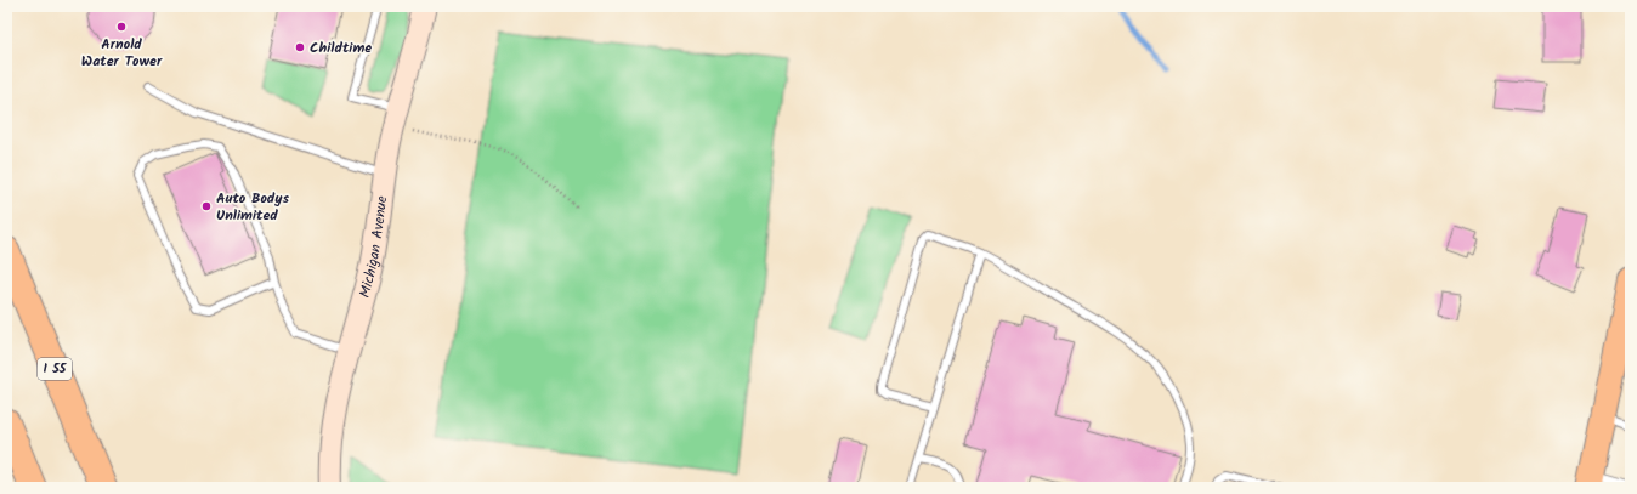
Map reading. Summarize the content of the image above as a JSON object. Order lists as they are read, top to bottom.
{
  "streets": {
    "highway": ["I 55"],
    "street": ["Michigan Avenue"]
  },
  "places": ["Arnold Water Tower", "Childtime", "Auto Bodys Unlimited"]
}
